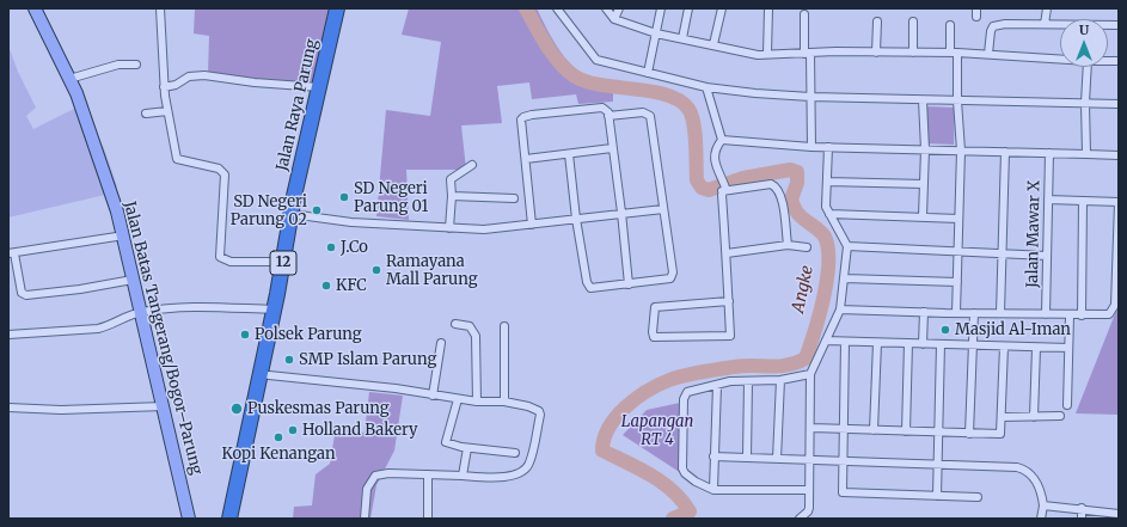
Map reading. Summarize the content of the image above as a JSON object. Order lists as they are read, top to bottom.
{
  "streets": {
    "highway": ["Jalan Raya Parung", "12"],
    "main road": ["Jalan Batas Tangerang/Bogor–Parung"],
    "street": ["Jalan Mawar X"]
  },
  "water": ["Angke"],
  "parks": ["Lapangan RT 4"],
  "places": [
    "SD Negeri Parung 01",
    "SD Negeri Parung 02",
    "J.Co",
    "Ramayana Mall Parung",
    "KFC",
    "Masjid Al-Iman",
    "Polsek Parung",
    "SMP Islam Parung",
    "Puskesmas Parung",
    "Holland Bakery",
    "Kopi Kenangan"
  ],
  "north": "top"
}
